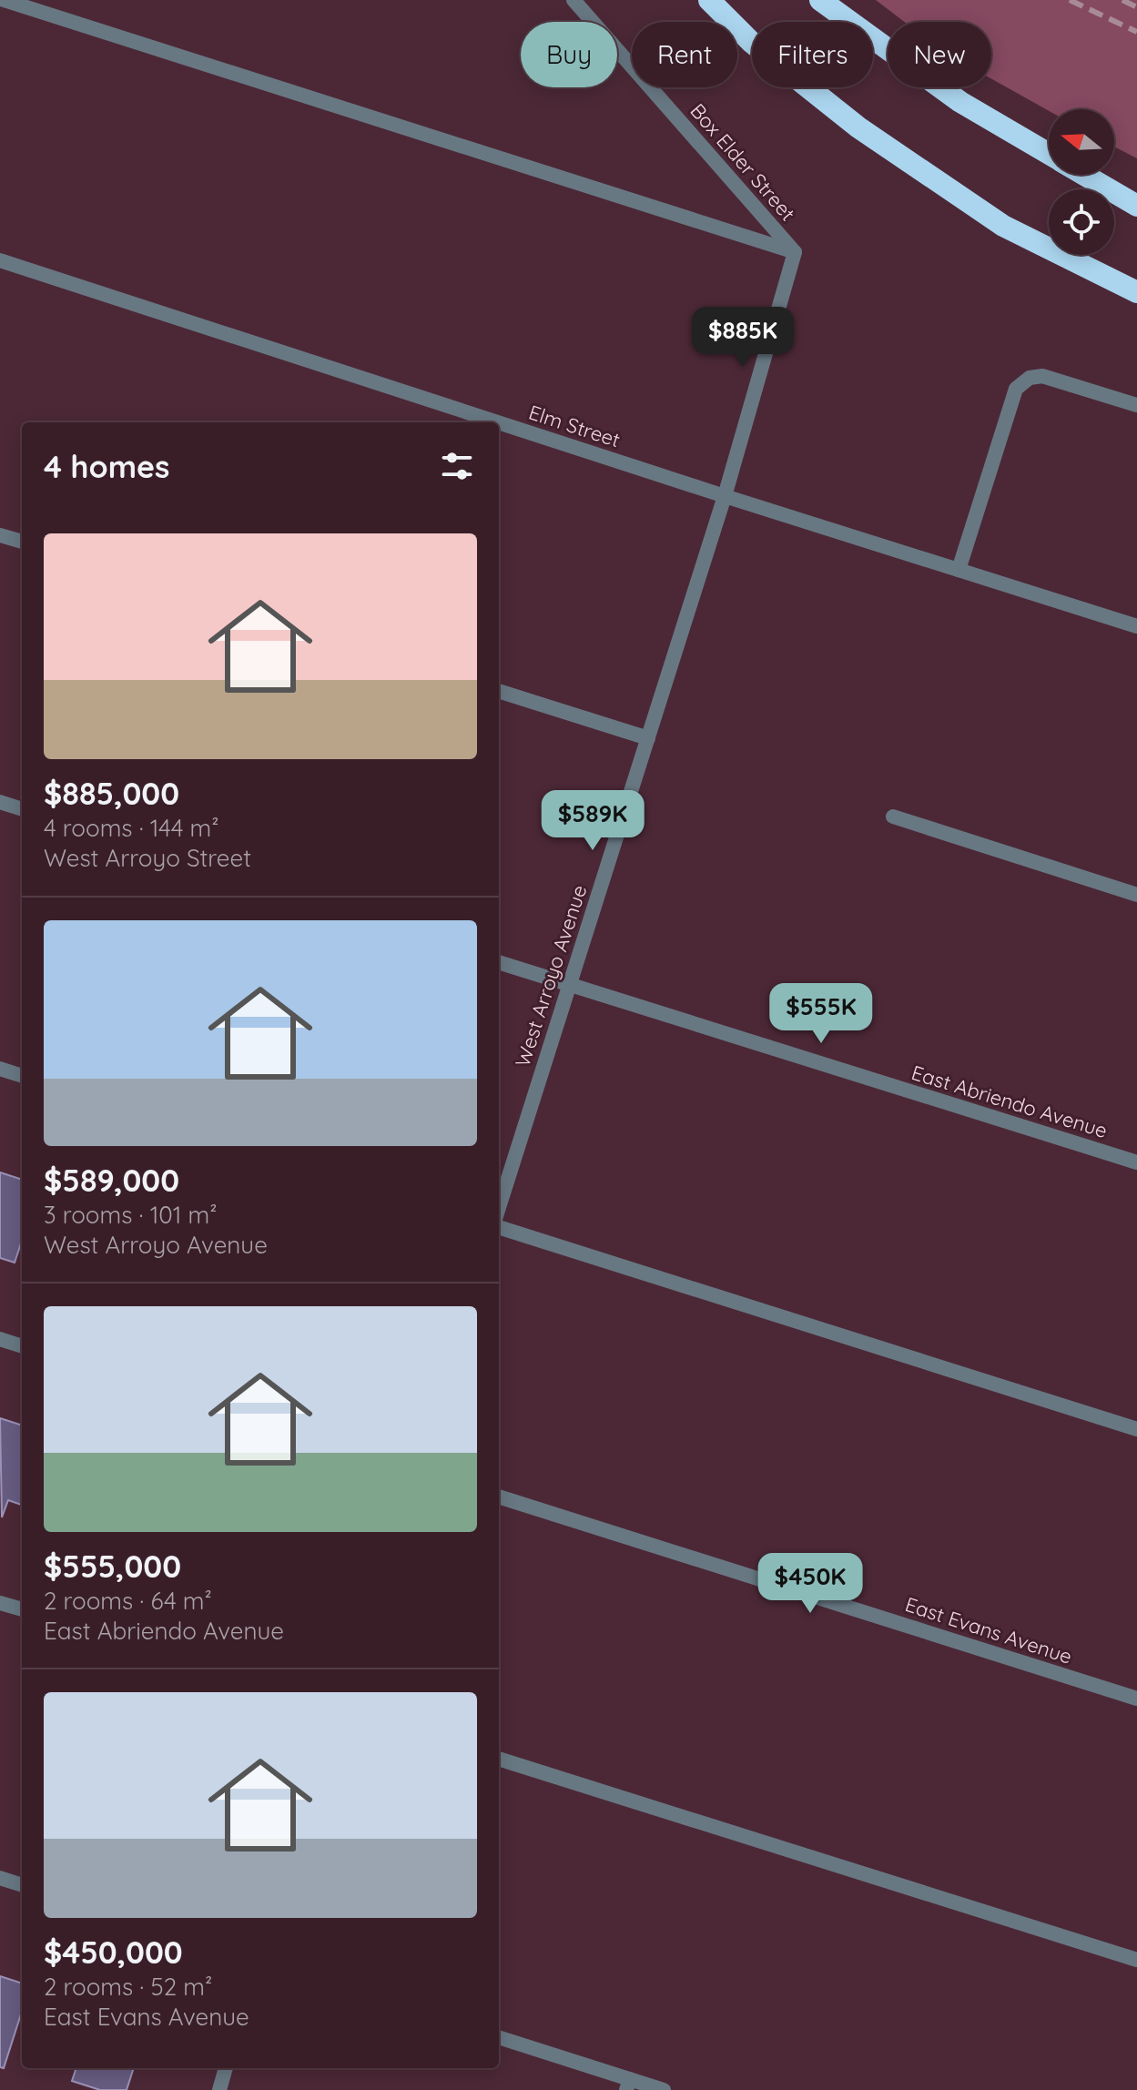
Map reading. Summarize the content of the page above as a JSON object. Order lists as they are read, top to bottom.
{
  "streets": {
    "street": [
      "Box Elder Street",
      "Elm Street",
      "West Arroyo Avenue",
      "East Abriendo Avenue",
      "East Evans Avenue"
    ]
  },
  "crossings": [
    ["Box Elder Street", "West Arroyo Avenue"],
    ["Elm Street", "West Arroyo Avenue"],
    ["West Arroyo Avenue", "East Abriendo Avenue"]
  ],
  "north": "left",
  "page": {
    "chip": [
      "Buy",
      "Rent",
      "Filters",
      "New"
    ],
    "price": [
      "$885K",
      "$589K",
      "$555K",
      "$450K"
    ],
    "heading": "4 homes",
    "list": [
      {
        "name": "$885,000",
        "note": "4 rooms · 144 m² · West Arroyo Street"
      },
      {
        "name": "$589,000",
        "note": "3 rooms · 101 m² · West Arroyo Avenue"
      },
      {
        "name": "$555,000",
        "note": "2 rooms · 64 m² · East Abriendo Avenue"
      },
      {
        "name": "$450,000",
        "note": "2 rooms · 52 m² · East Evans Avenue"
      }
    ]
  }
}
